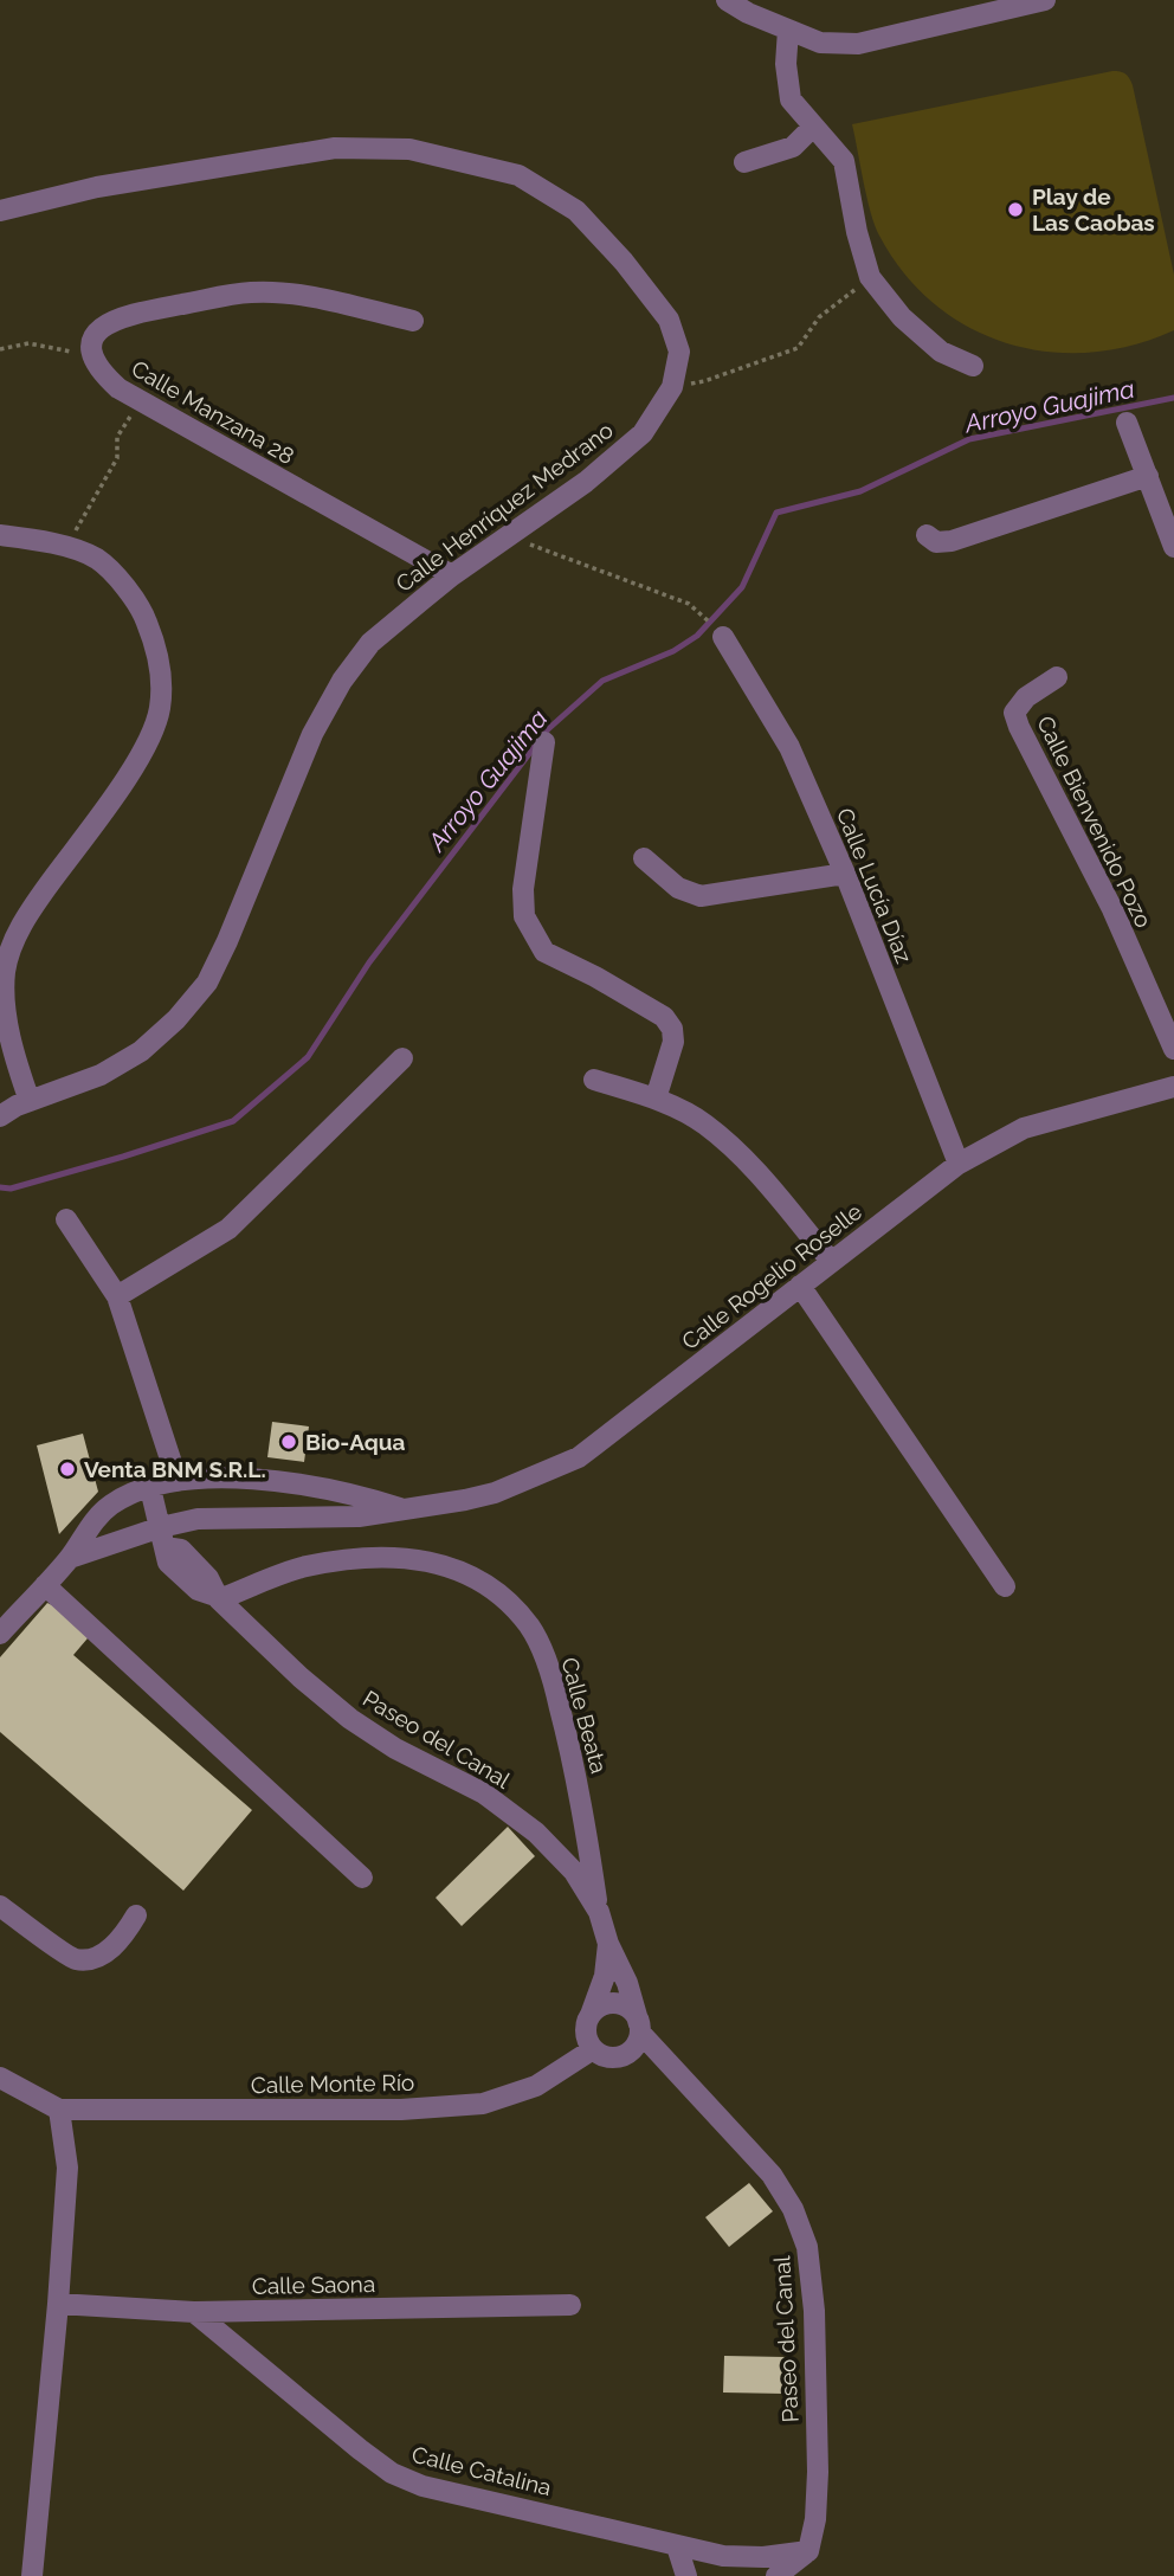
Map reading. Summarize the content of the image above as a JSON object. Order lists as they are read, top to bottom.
{
  "streets": {
    "street": [
      "Calle Manzana 28",
      "Calle Henríquez Medrano",
      "Calle Bienvenido Pozo",
      "Calle Lucía Díaz",
      "Calle Rogelio Roselle",
      "Calle Beata",
      "Paseo del Canal",
      "Calle Monte Río",
      "Calle Saona",
      "Calle Catalina"
    ]
  },
  "crossings": [
    ["Calle Manzana 28", "Calle Henríquez Medrano"],
    ["Calle Lucía Díaz", "Calle Rogelio Roselle"],
    ["Calle Rogelio Roselle", "Paseo del Canal"],
    ["Calle Beata", "Paseo del Canal"],
    ["Paseo del Canal", "Calle Monte Río"],
    ["Paseo del Canal", "Calle Catalina"],
    ["Calle Saona", "Calle Catalina"]
  ],
  "water": ["Arroyo Guajima"],
  "places": ["Play de Las Caobas", "Bio-Aqua", "Venta BNM S.R.L."]
}
